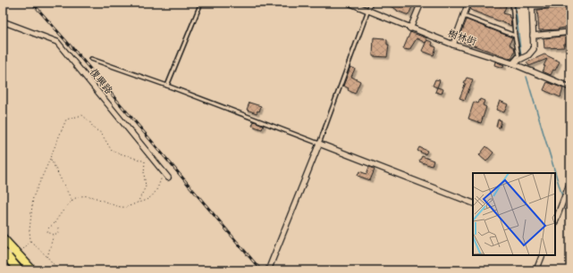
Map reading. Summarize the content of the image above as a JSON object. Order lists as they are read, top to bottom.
{
  "streets": {
    "street": ["樹林街", "復興路"]
  }
}
